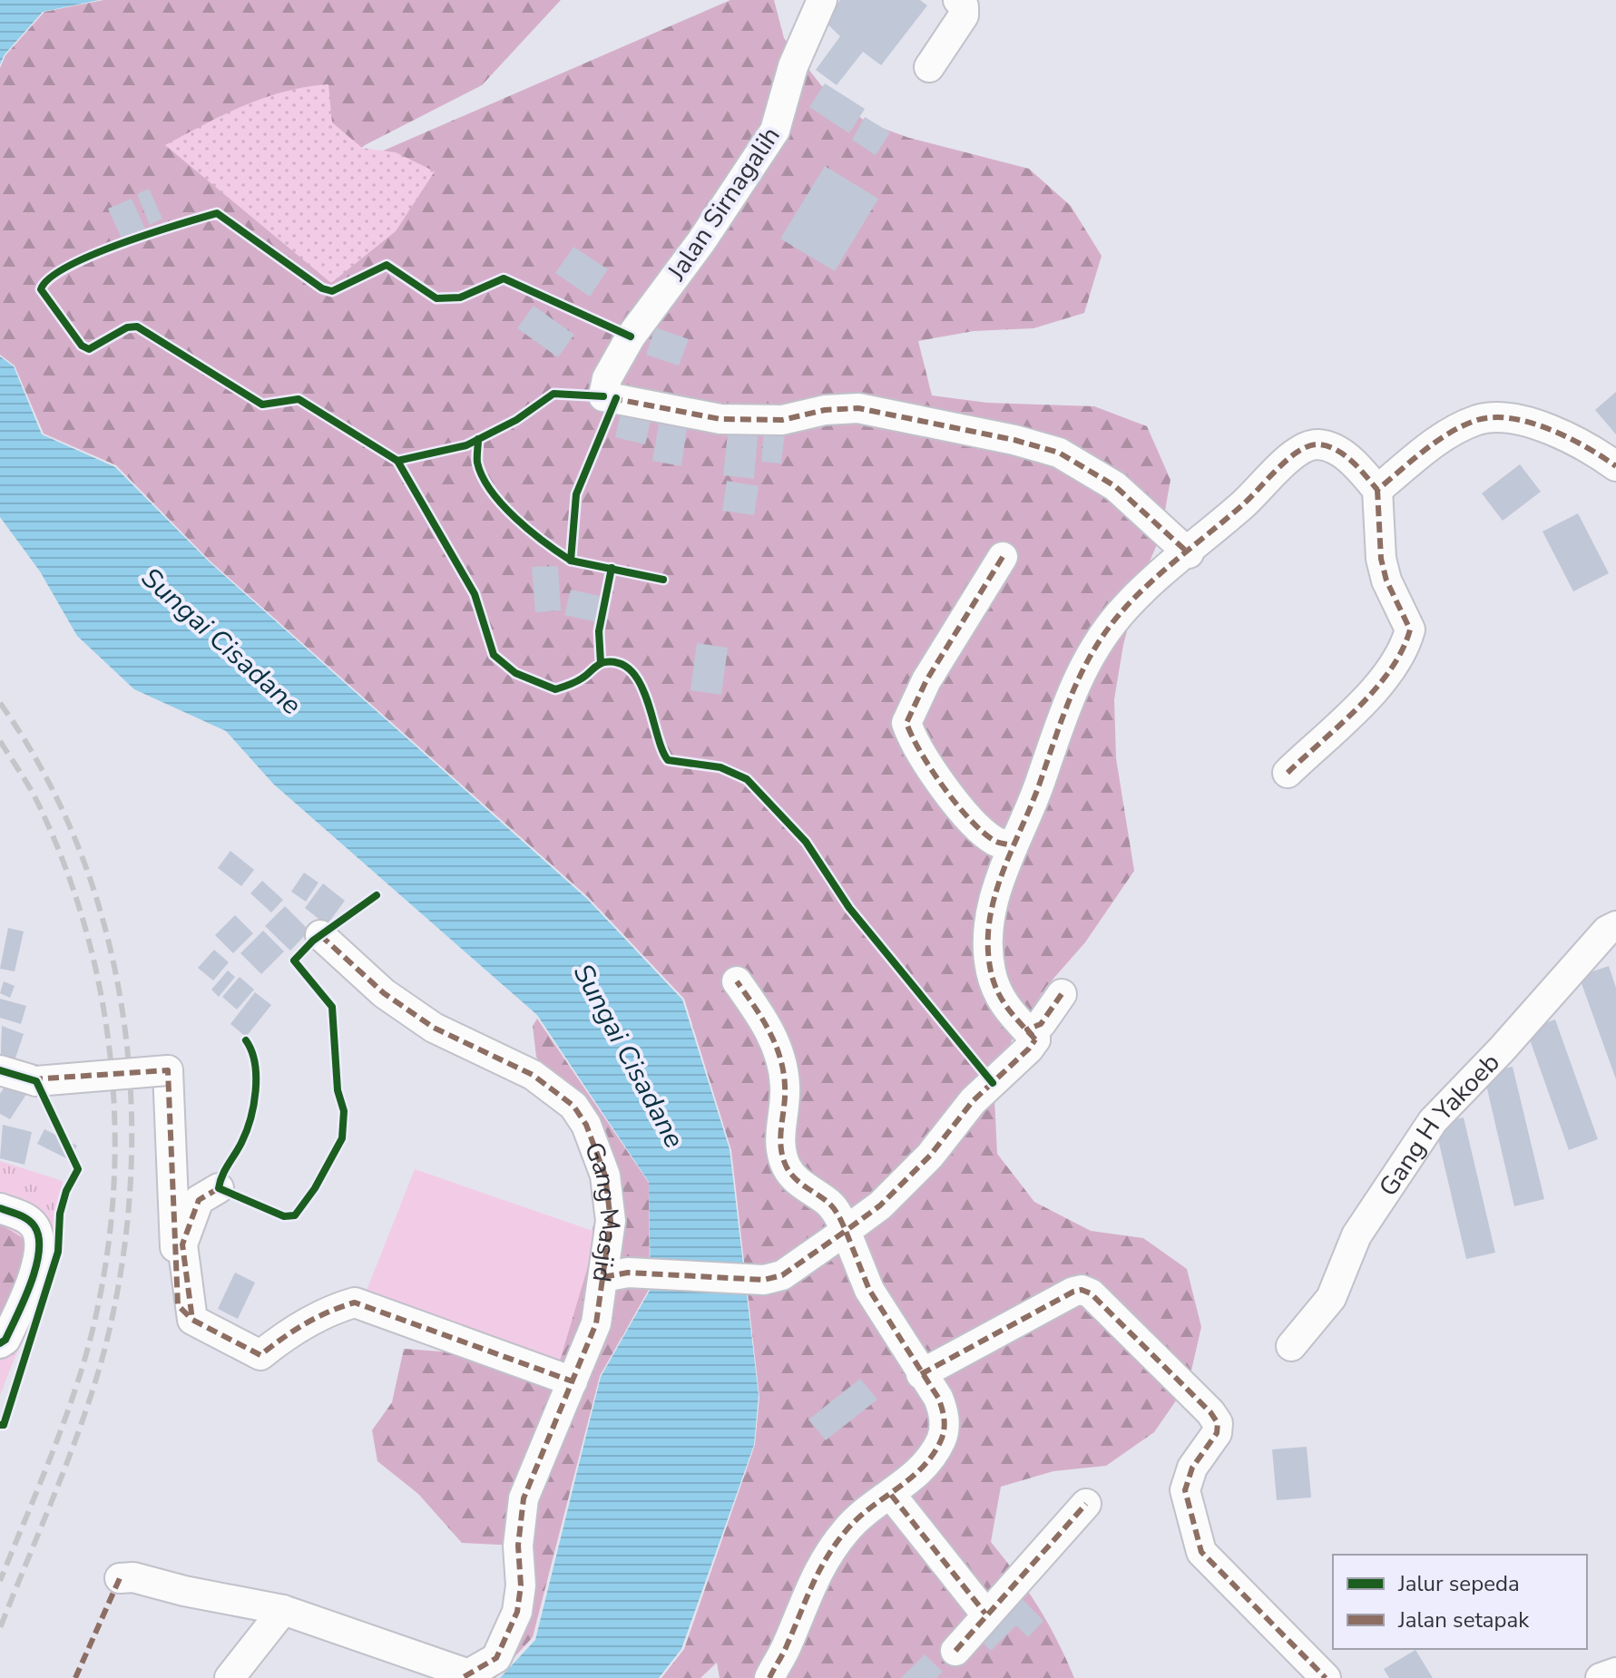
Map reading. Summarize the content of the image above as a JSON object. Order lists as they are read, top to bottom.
{
  "streets": {
    "street": ["Jalan Sirnagalih", "Gang H Yakoeb", "Gang Masjid"]
  },
  "water": ["Sungai Cisadane"],
  "legend": ["Jalur sepeda", "Jalan setapak"]
}
